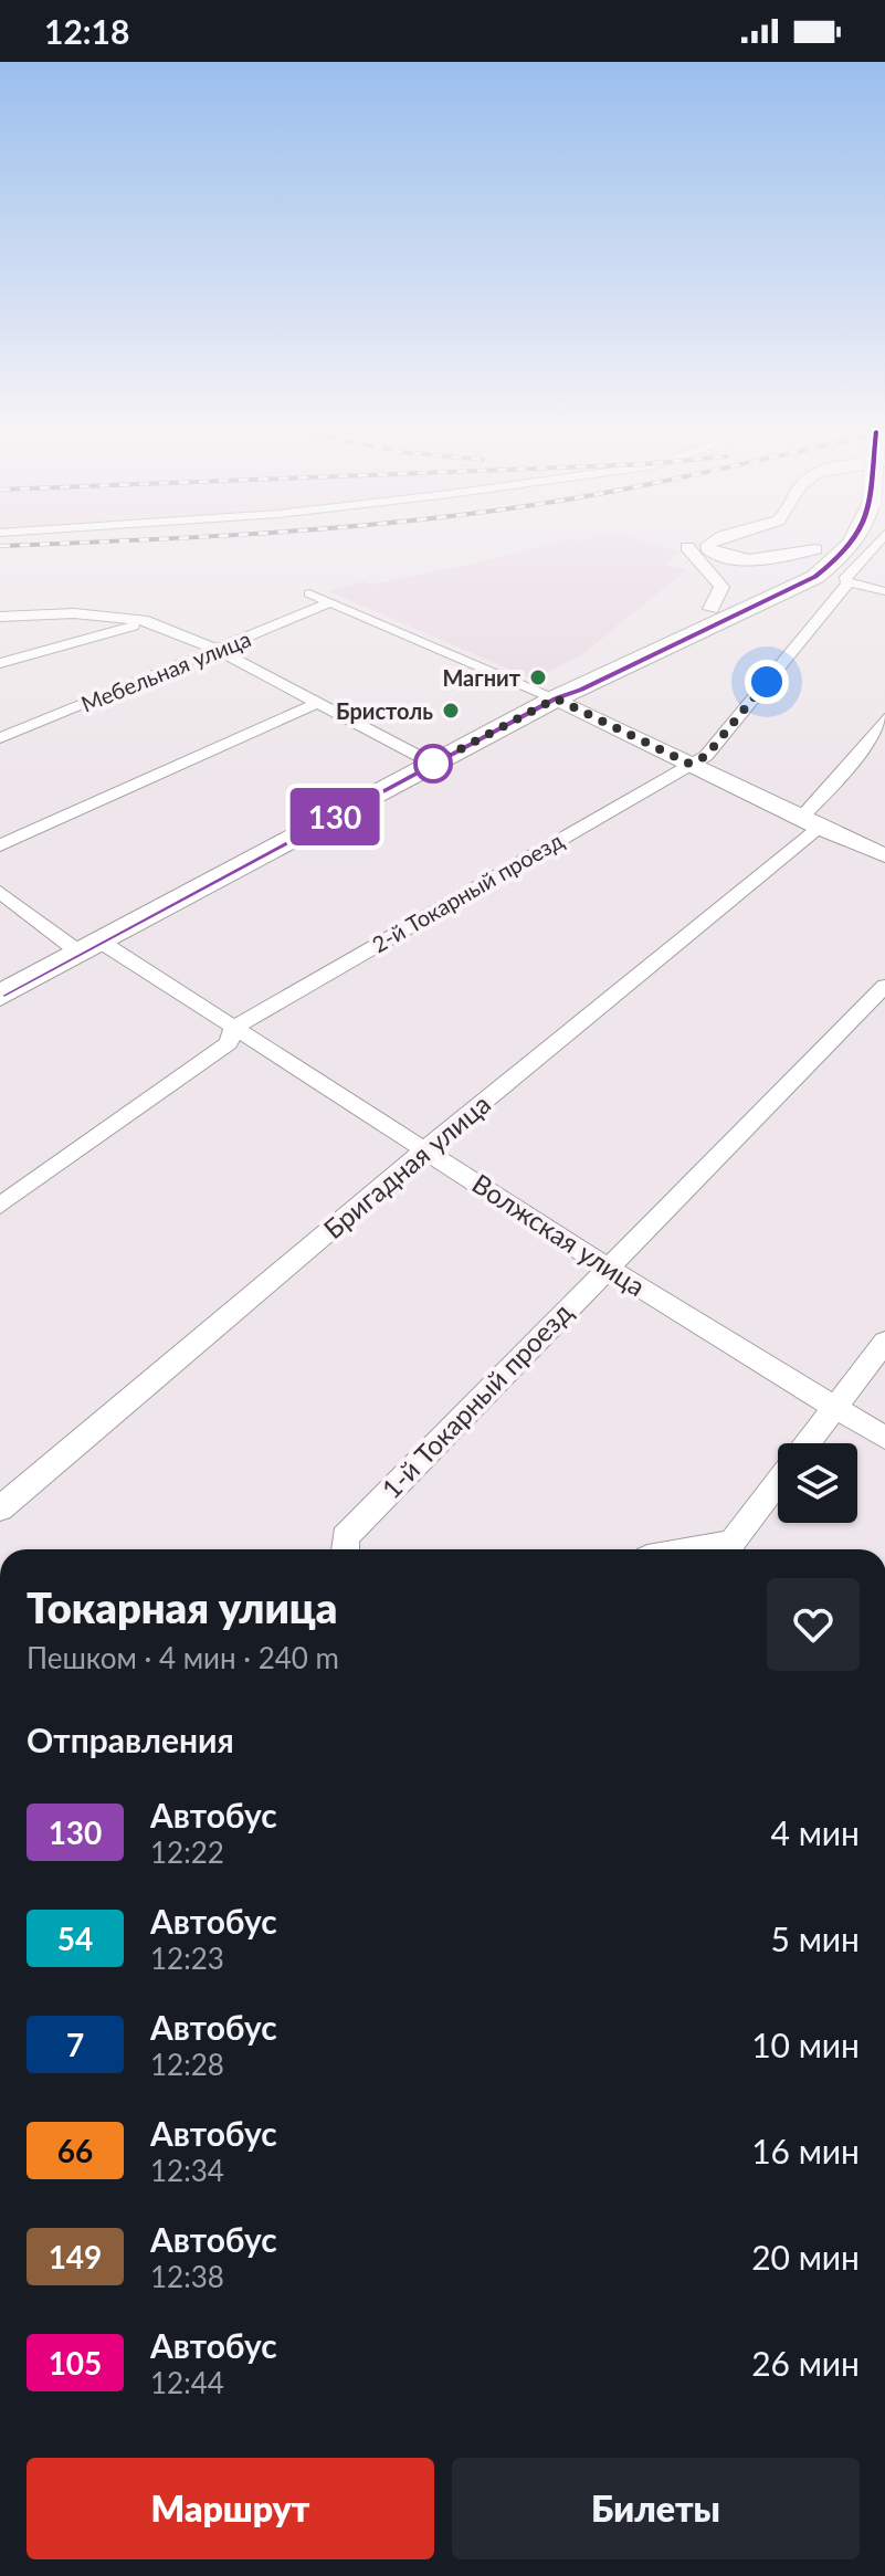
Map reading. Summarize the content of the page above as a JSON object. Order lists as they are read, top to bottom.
{
  "streets": {
    "street": [
      "Мебельная улица",
      "2-й Токарный проезд",
      "Бригадная улица",
      "Волжская улица",
      "1-й Токарный проезд"
    ]
  },
  "crossings": [
    ["2-й Токарный проезд", "Волжская улица"],
    ["Бригадная улица", "Волжская улица"],
    ["Волжская улица", "1-й Токарный проезд"]
  ],
  "places": ["Магнит", "Бристоль"],
  "lines": ["bus line 130"],
  "page": {
    "status": "12:18",
    "on_map": "130",
    "heading": [
      ["Токарная улица", "Пешком · 4 мин · 240 m"],
      "Отправления"
    ],
    "list": [
      {
        "mark": "130",
        "name": "Автобус",
        "note": "12:22",
        "value": "4 мин"
      },
      {
        "mark": "54",
        "name": "Автобус",
        "note": "12:23",
        "value": "5 мин"
      },
      {
        "mark": "7",
        "name": "Автобус",
        "note": "12:28",
        "value": "10 мин"
      },
      {
        "mark": "66",
        "name": "Автобус",
        "note": "12:34",
        "value": "16 мин"
      },
      {
        "mark": "149",
        "name": "Автобус",
        "note": "12:38",
        "value": "20 мин"
      },
      {
        "mark": "105",
        "name": "Автобус",
        "note": "12:44",
        "value": "26 мин"
      }
    ],
    "buttons": ["Маршрут", "Билеты"]
  }
}
